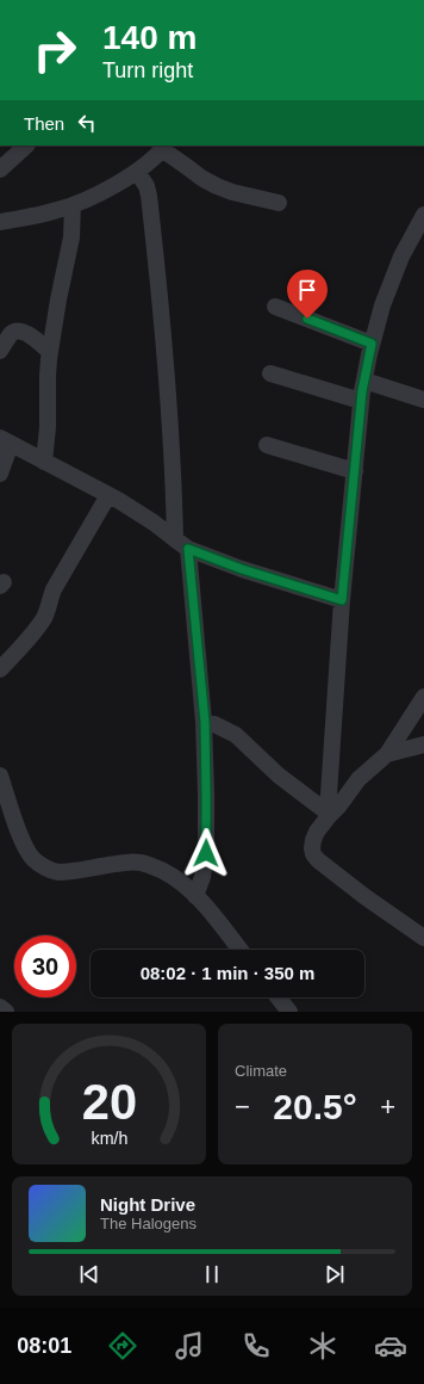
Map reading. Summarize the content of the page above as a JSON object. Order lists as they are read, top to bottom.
{
  "page": {
    "turn": ["140 m", "Turn right"],
    "then": "Then",
    "limit": "30",
    "trip": "08:02 · 1 min · 350 m",
    "tile": "Climate",
    "heat": ["−", "20.5°", "+"],
    "song": ["Night Drive", "The Halogens"],
    "tabs": "08:01",
    "gauge": ["20", "km/h"]
  }
}
